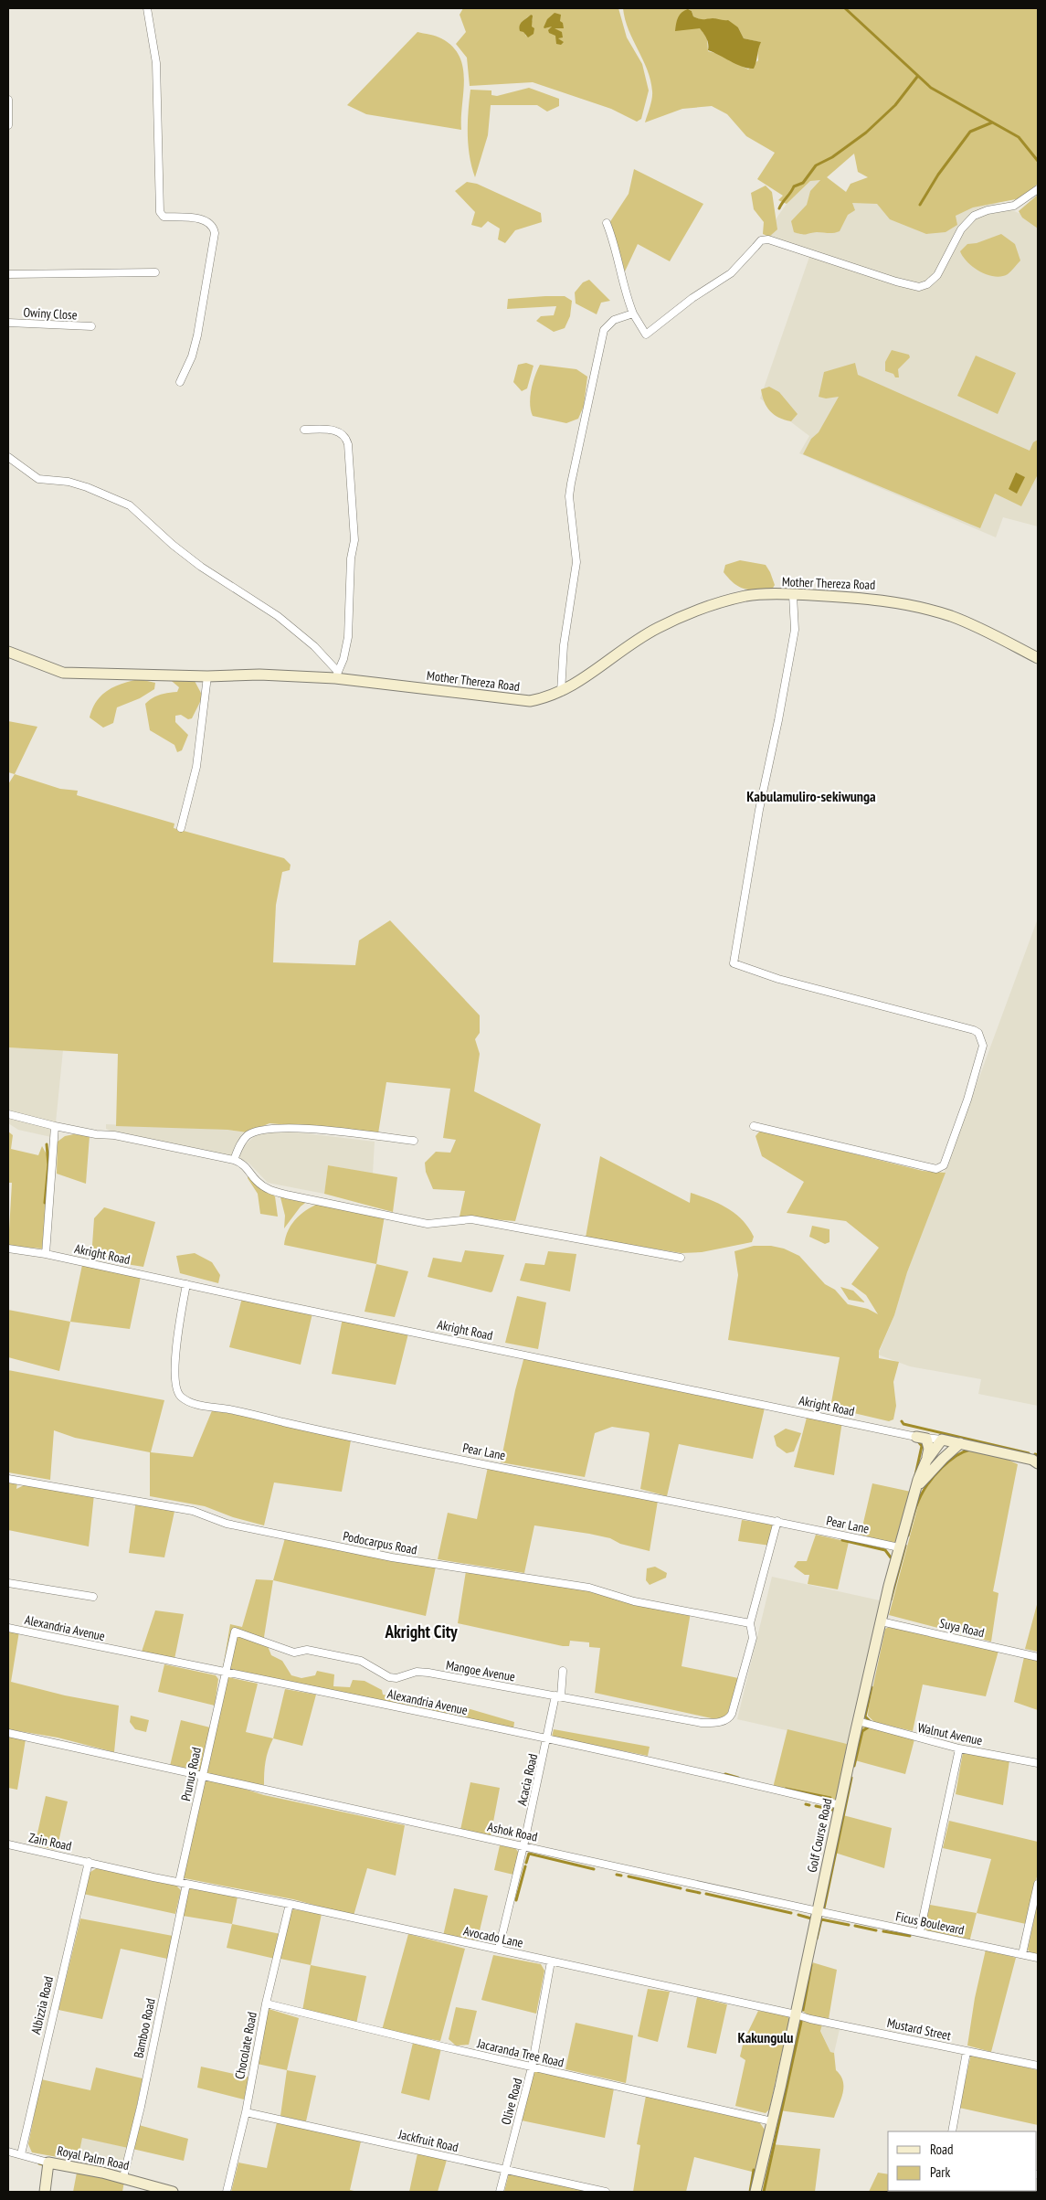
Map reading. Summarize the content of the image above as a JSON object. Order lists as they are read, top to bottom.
{
  "streets": {
    "street": [
      "Owiny Close",
      "Mother Thereza Road",
      "Akright Road",
      "Pear Lane",
      "Podocarpus Road",
      "Alexandria Avenue",
      "Suya Road",
      "Mangoe Avenue",
      "Walnut Avenue",
      "Prunus Road",
      "Acacia Road",
      "Ashok Road",
      "Golf Course Road",
      "Zain Road",
      "Ficus Boulevard",
      "Avocado Lane",
      "Albizzia Road",
      "Bamboo Road",
      "Mustard Street",
      "Chocolate Road",
      "Jacaranda Tree Road",
      "Olive Road",
      "Jackfruit Road",
      "Royal Palm Road"
    ]
  },
  "crossings": [
    ["Akright Road", "Pear Lane"],
    ["Akright Road", "Golf Course Road"],
    ["Pear Lane", "Golf Course Road"],
    ["Podocarpus Road", "Mangoe Avenue"],
    ["Alexandria Avenue", "Prunus Road"],
    ["Alexandria Avenue", "Acacia Road"],
    ["Alexandria Avenue", "Golf Course Road"],
    ["Suya Road", "Golf Course Road"],
    ["Mangoe Avenue", "Prunus Road"],
    ["Mangoe Avenue", "Acacia Road"],
    ["Walnut Avenue", "Golf Course Road"],
    ["Prunus Road", "Ashok Road"],
    ["Prunus Road", "Zain Road"],
    ["Prunus Road", "Avocado Lane"],
    ["Prunus Road", "Bamboo Road"],
    ["Acacia Road", "Ashok Road"],
    ["Acacia Road", "Avocado Lane"],
    ["Ashok Road", "Golf Course Road"],
    ["Ashok Road", "Ficus Boulevard"],
    ["Golf Course Road", "Ficus Boulevard"],
    ["Golf Course Road", "Avocado Lane"],
    ["Golf Course Road", "Mustard Street"],
    ["Golf Course Road", "Jacaranda Tree Road"],
    ["Zain Road", "Avocado Lane"],
    ["Zain Road", "Albizzia Road"],
    ["Zain Road", "Bamboo Road"],
    ["Avocado Lane", "Bamboo Road"],
    ["Avocado Lane", "Mustard Street"],
    ["Avocado Lane", "Chocolate Road"],
    ["Avocado Lane", "Olive Road"],
    ["Albizzia Road", "Royal Palm Road"],
    ["Bamboo Road", "Royal Palm Road"],
    ["Chocolate Road", "Jacaranda Tree Road"],
    ["Chocolate Road", "Jackfruit Road"],
    ["Jacaranda Tree Road", "Olive Road"],
    ["Olive Road", "Jackfruit Road"]
  ],
  "districts": ["Kabulamuliro-sekiwunga", "Akright City", "Kakungulu"],
  "legend": ["Road", "Park"]
}
